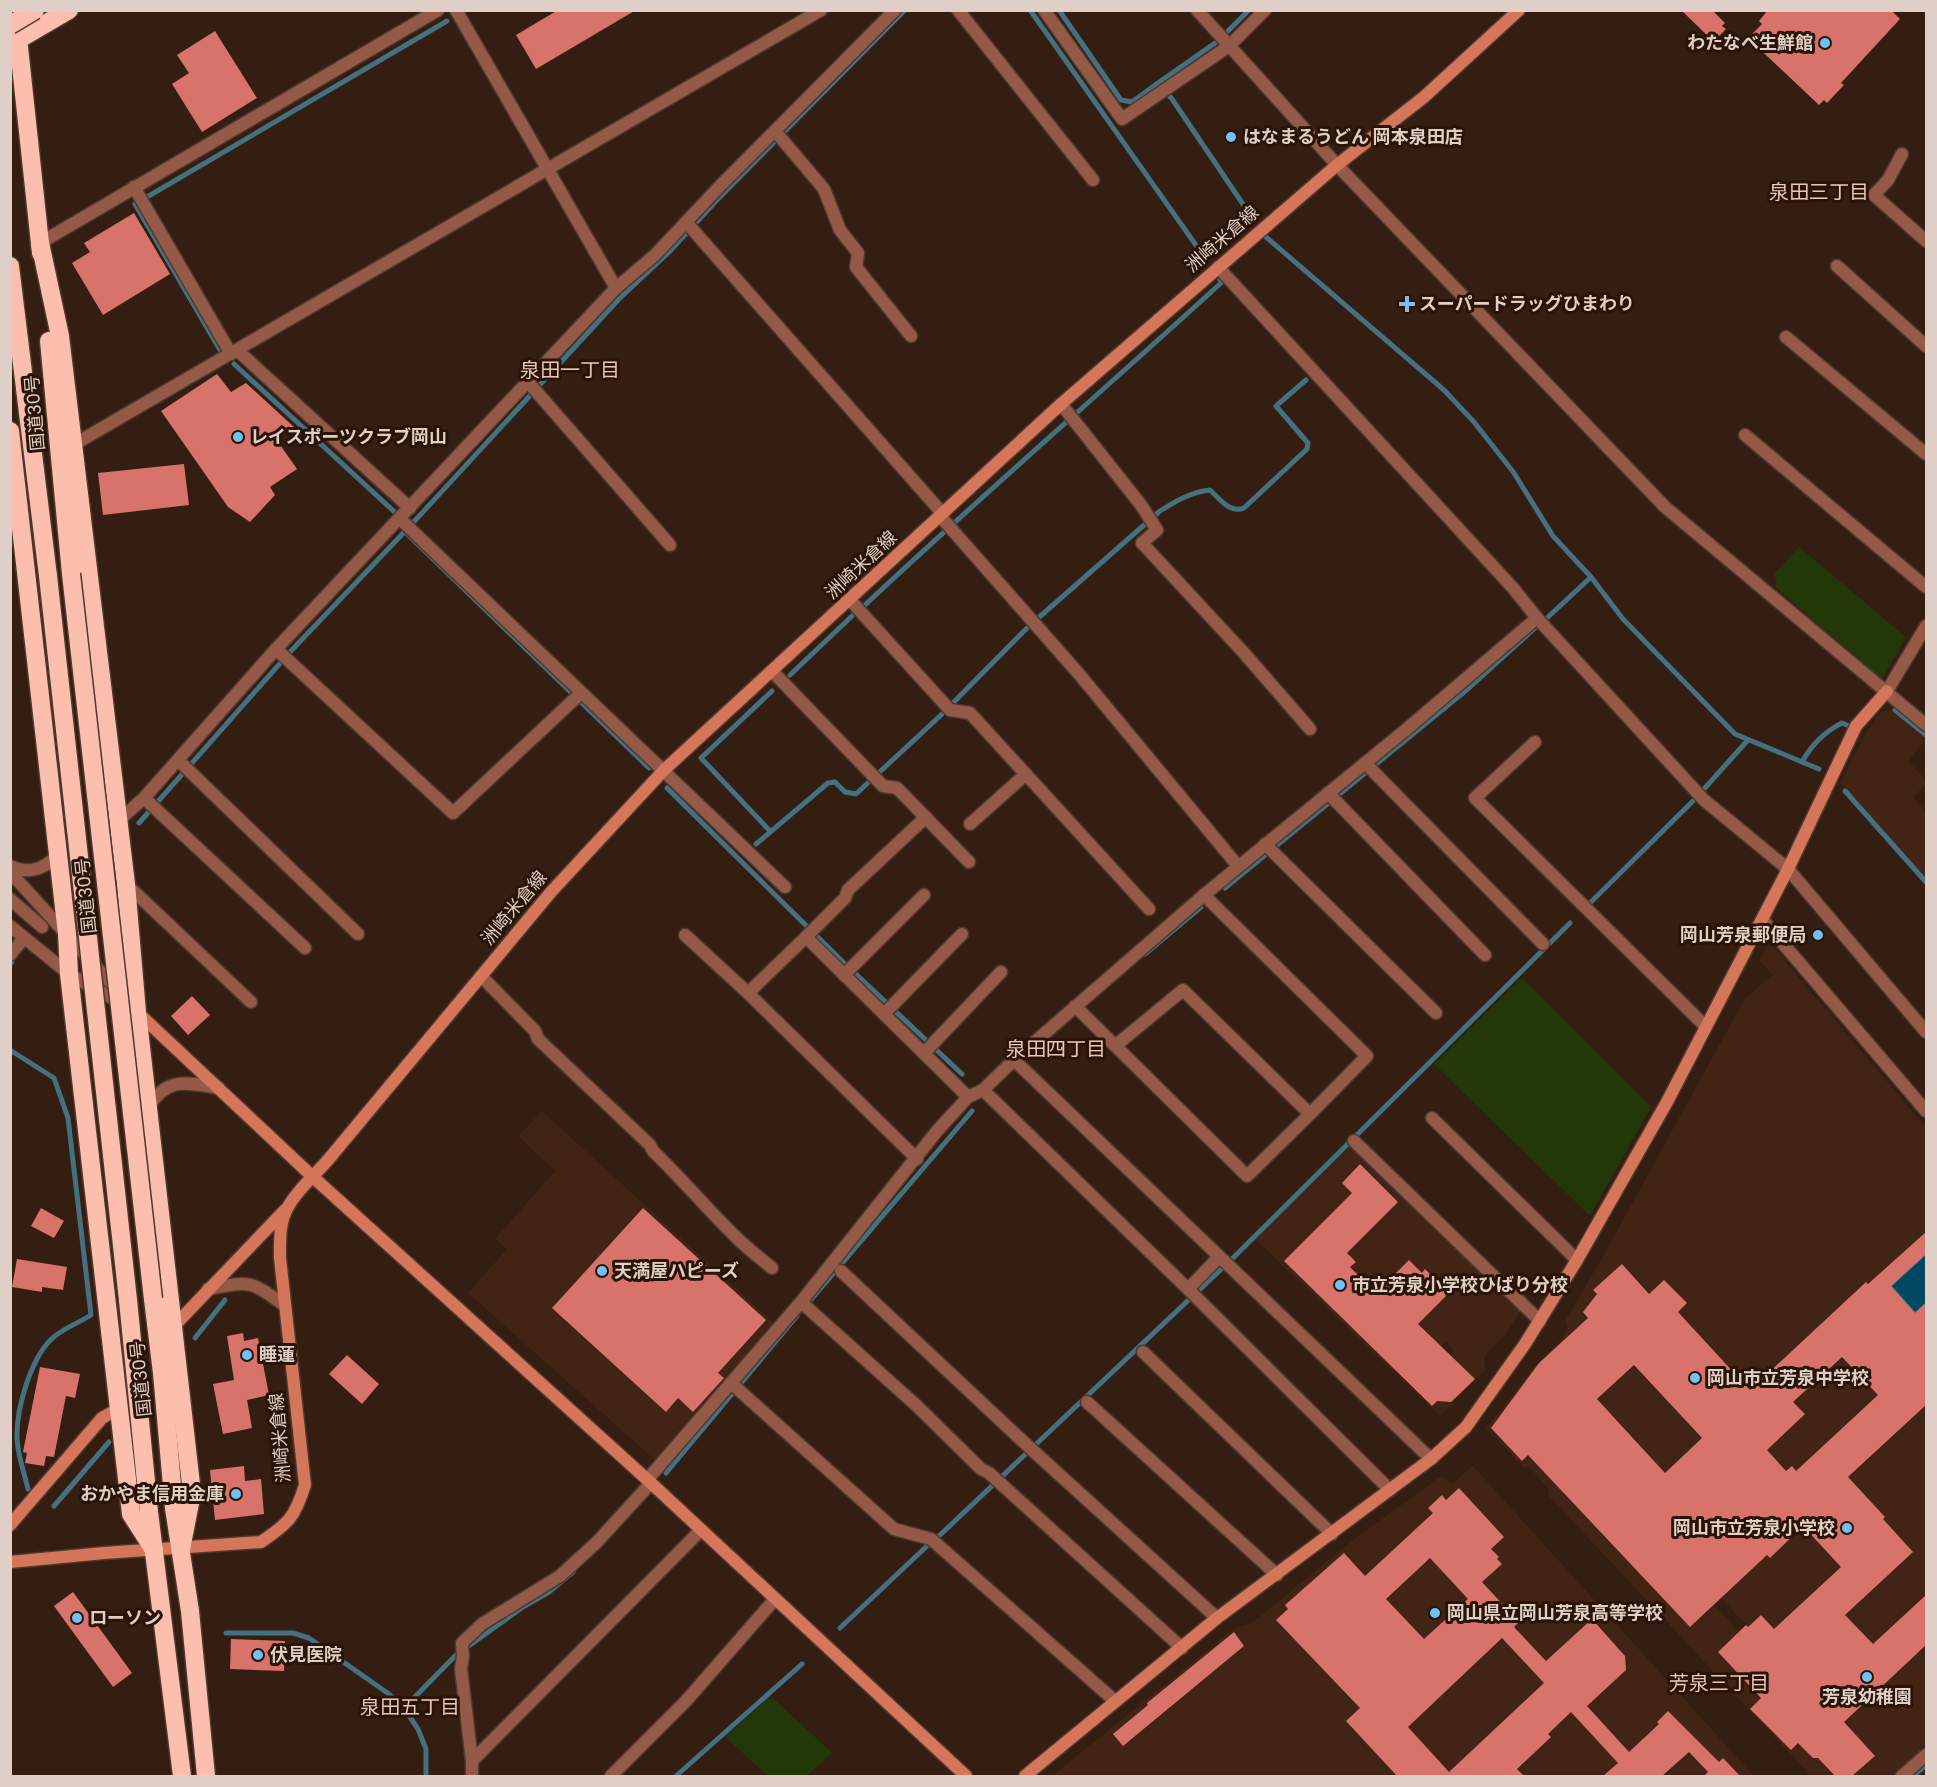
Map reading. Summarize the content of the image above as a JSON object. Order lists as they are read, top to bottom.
{
  "streets": {
    "highway": ["国道30号"],
    "main road": ["洲崎米倉線"]
  },
  "crossings": [
    ["洲崎米倉線", "国道30号"]
  ],
  "districts": [
    "泉田三丁目",
    "泉田一丁目",
    "泉田四丁目",
    "芳泉三丁目",
    "泉田五丁目"
  ],
  "places": {
    "other": [
      "わたなべ生鮮館",
      "はなまるうどん 岡本泉田店",
      "レイスポーツクラブ岡山",
      "岡山芳泉郵便局",
      "天満屋ハピーズ",
      "市立芳泉小学校ひばり分校",
      "睡蓮",
      "岡山市立芳泉中学校",
      "おかやま信用金庫",
      "岡山市立芳泉小学校",
      "岡山県立岡山芳泉高等学校",
      "ローソン",
      "伏見医院",
      "芳泉幼稚園"
    ],
    "health": ["スーパードラッグひまわり"]
  }
}
